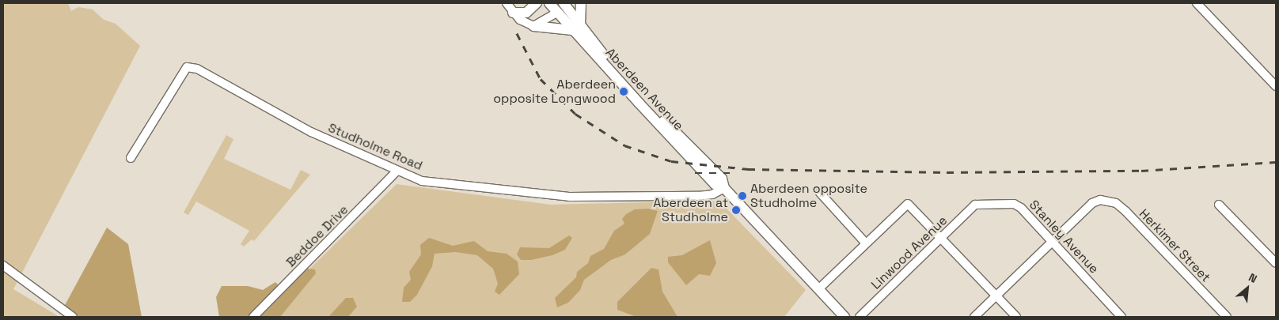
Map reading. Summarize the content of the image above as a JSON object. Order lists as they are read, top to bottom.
{
  "streets": {
    "main road": ["Aberdeen Avenue"],
    "street": [
      "Studholme Road",
      "Beddoe Drive",
      "Stanley Avenue",
      "Herkimer Street",
      "Linwood Avenue"
    ]
  },
  "crossings": [
    ["Aberdeen Avenue", "Studholme Road"],
    ["Studholme Road", "Beddoe Drive"],
    ["Stanley Avenue", "Herkimer Street"],
    ["Stanley Avenue", "Linwood Avenue"]
  ],
  "places": ["Aberdeen opposite Longwood", "Aberdeen opposite Studholme", "Aberdeen at Studholme"],
  "north": "top right"
}
